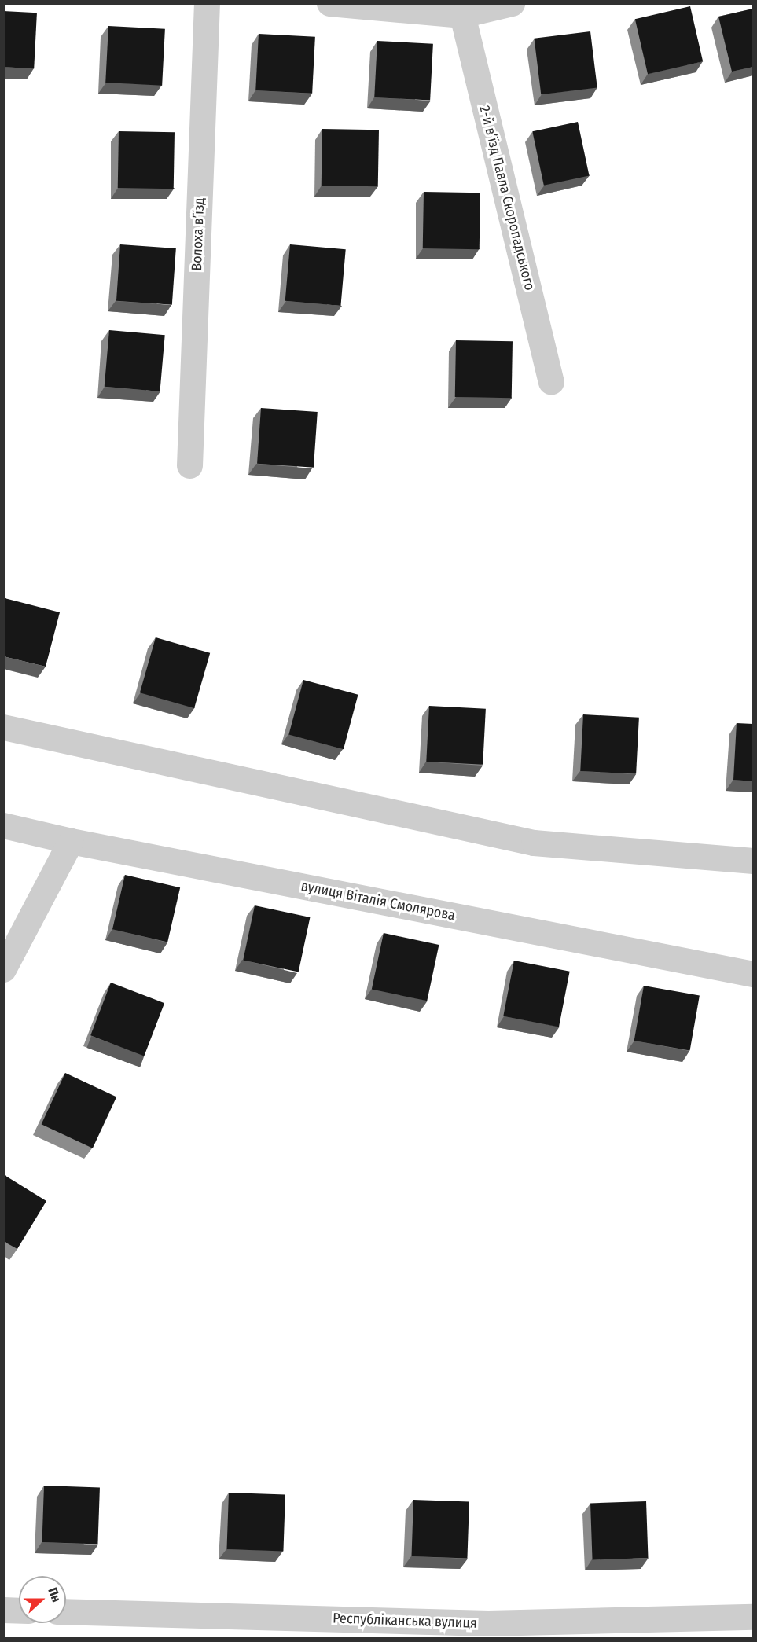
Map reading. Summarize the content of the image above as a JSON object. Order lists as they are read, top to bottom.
{
  "streets": {
    "street": [
      "2-й в’їзд Павла Скоропадського",
      "Волоха в’їзд",
      "вулиця Віталія Смолярова",
      "Республіканська вулиця"
    ]
  },
  "north": "right"
}
